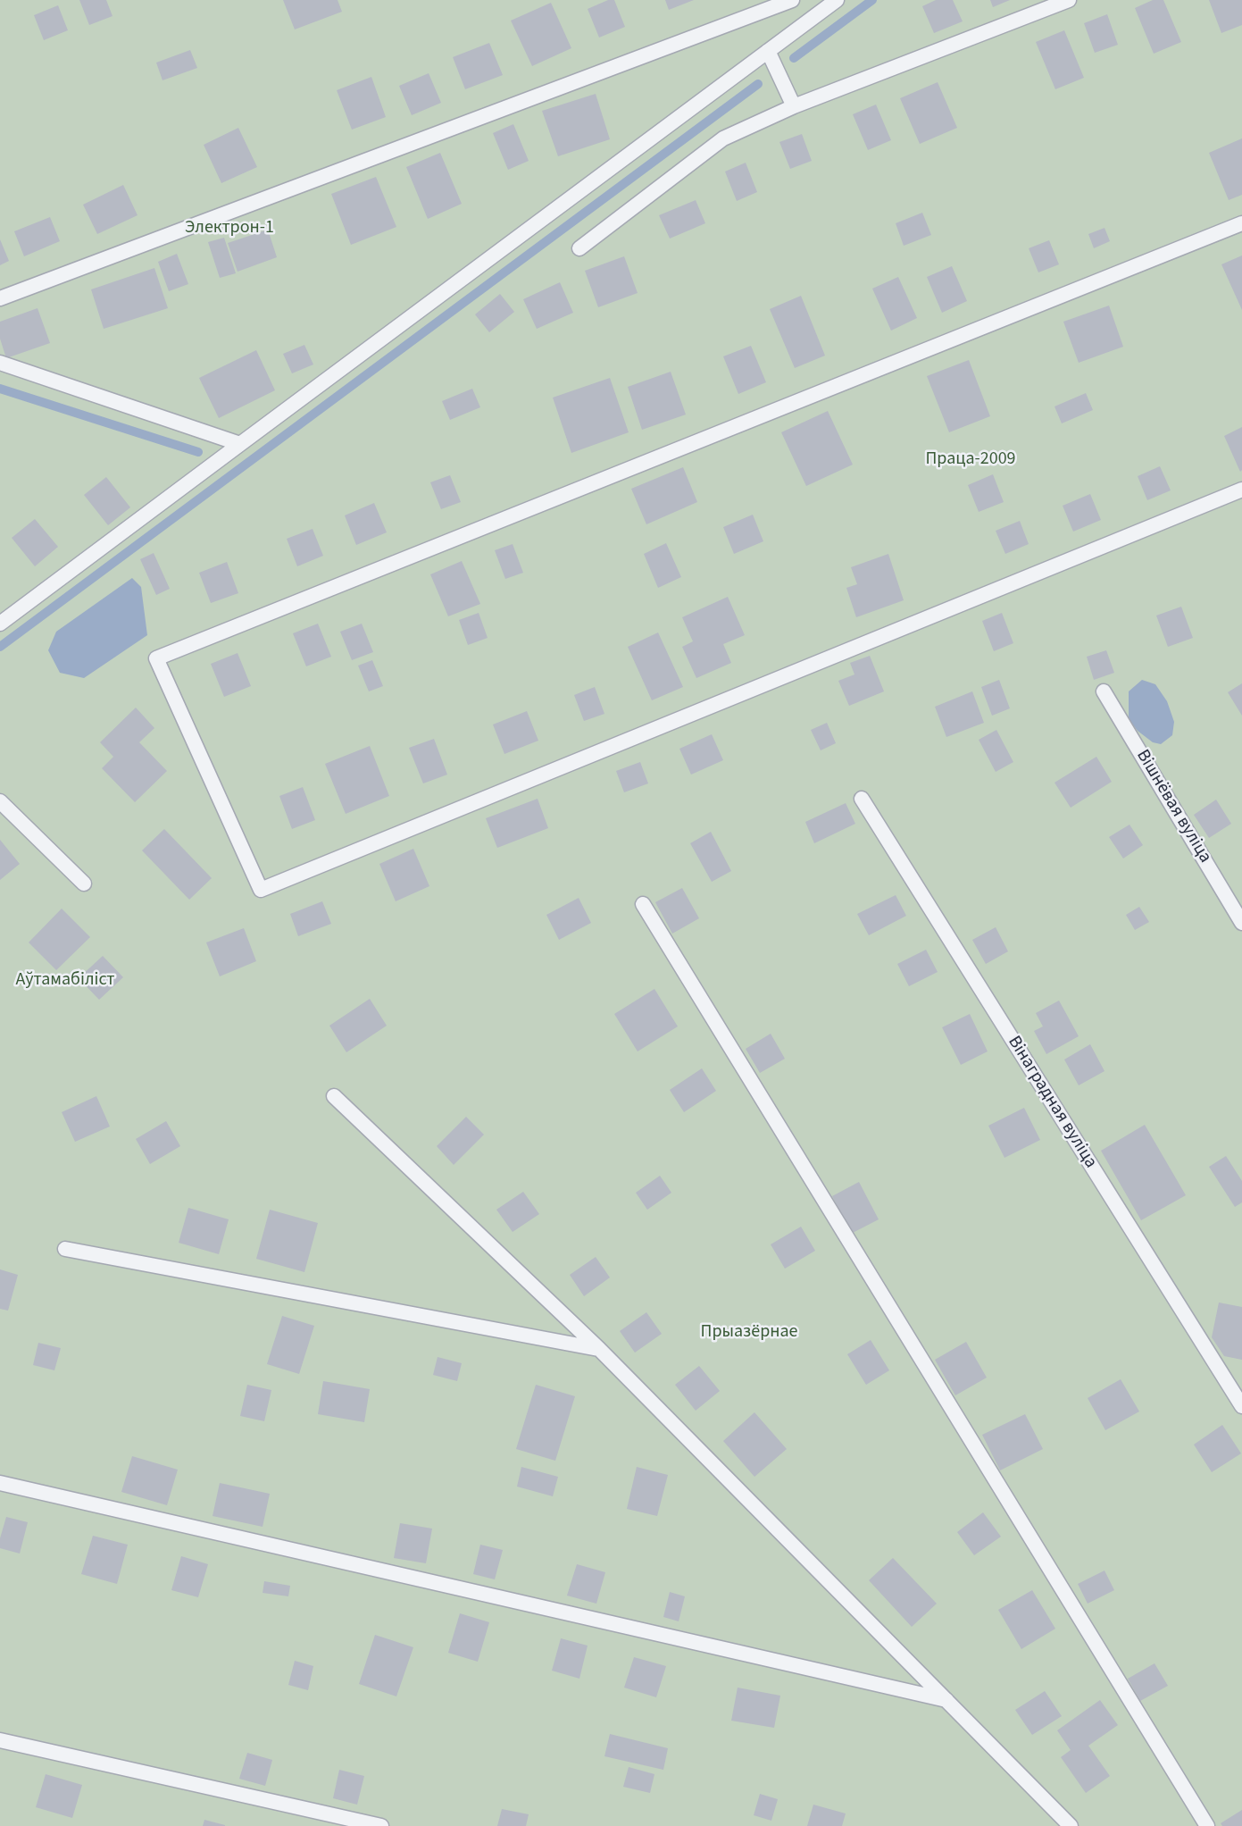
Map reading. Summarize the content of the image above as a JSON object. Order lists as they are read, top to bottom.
{
  "streets": {
    "lane": ["Вішнёвая вуліца", "Вінаградная вуліца"]
  },
  "parks": [
    "Электрон-1",
    "Праца-2009",
    "Аўтамабіліст",
    "Прыазёрнае"
  ]
}
